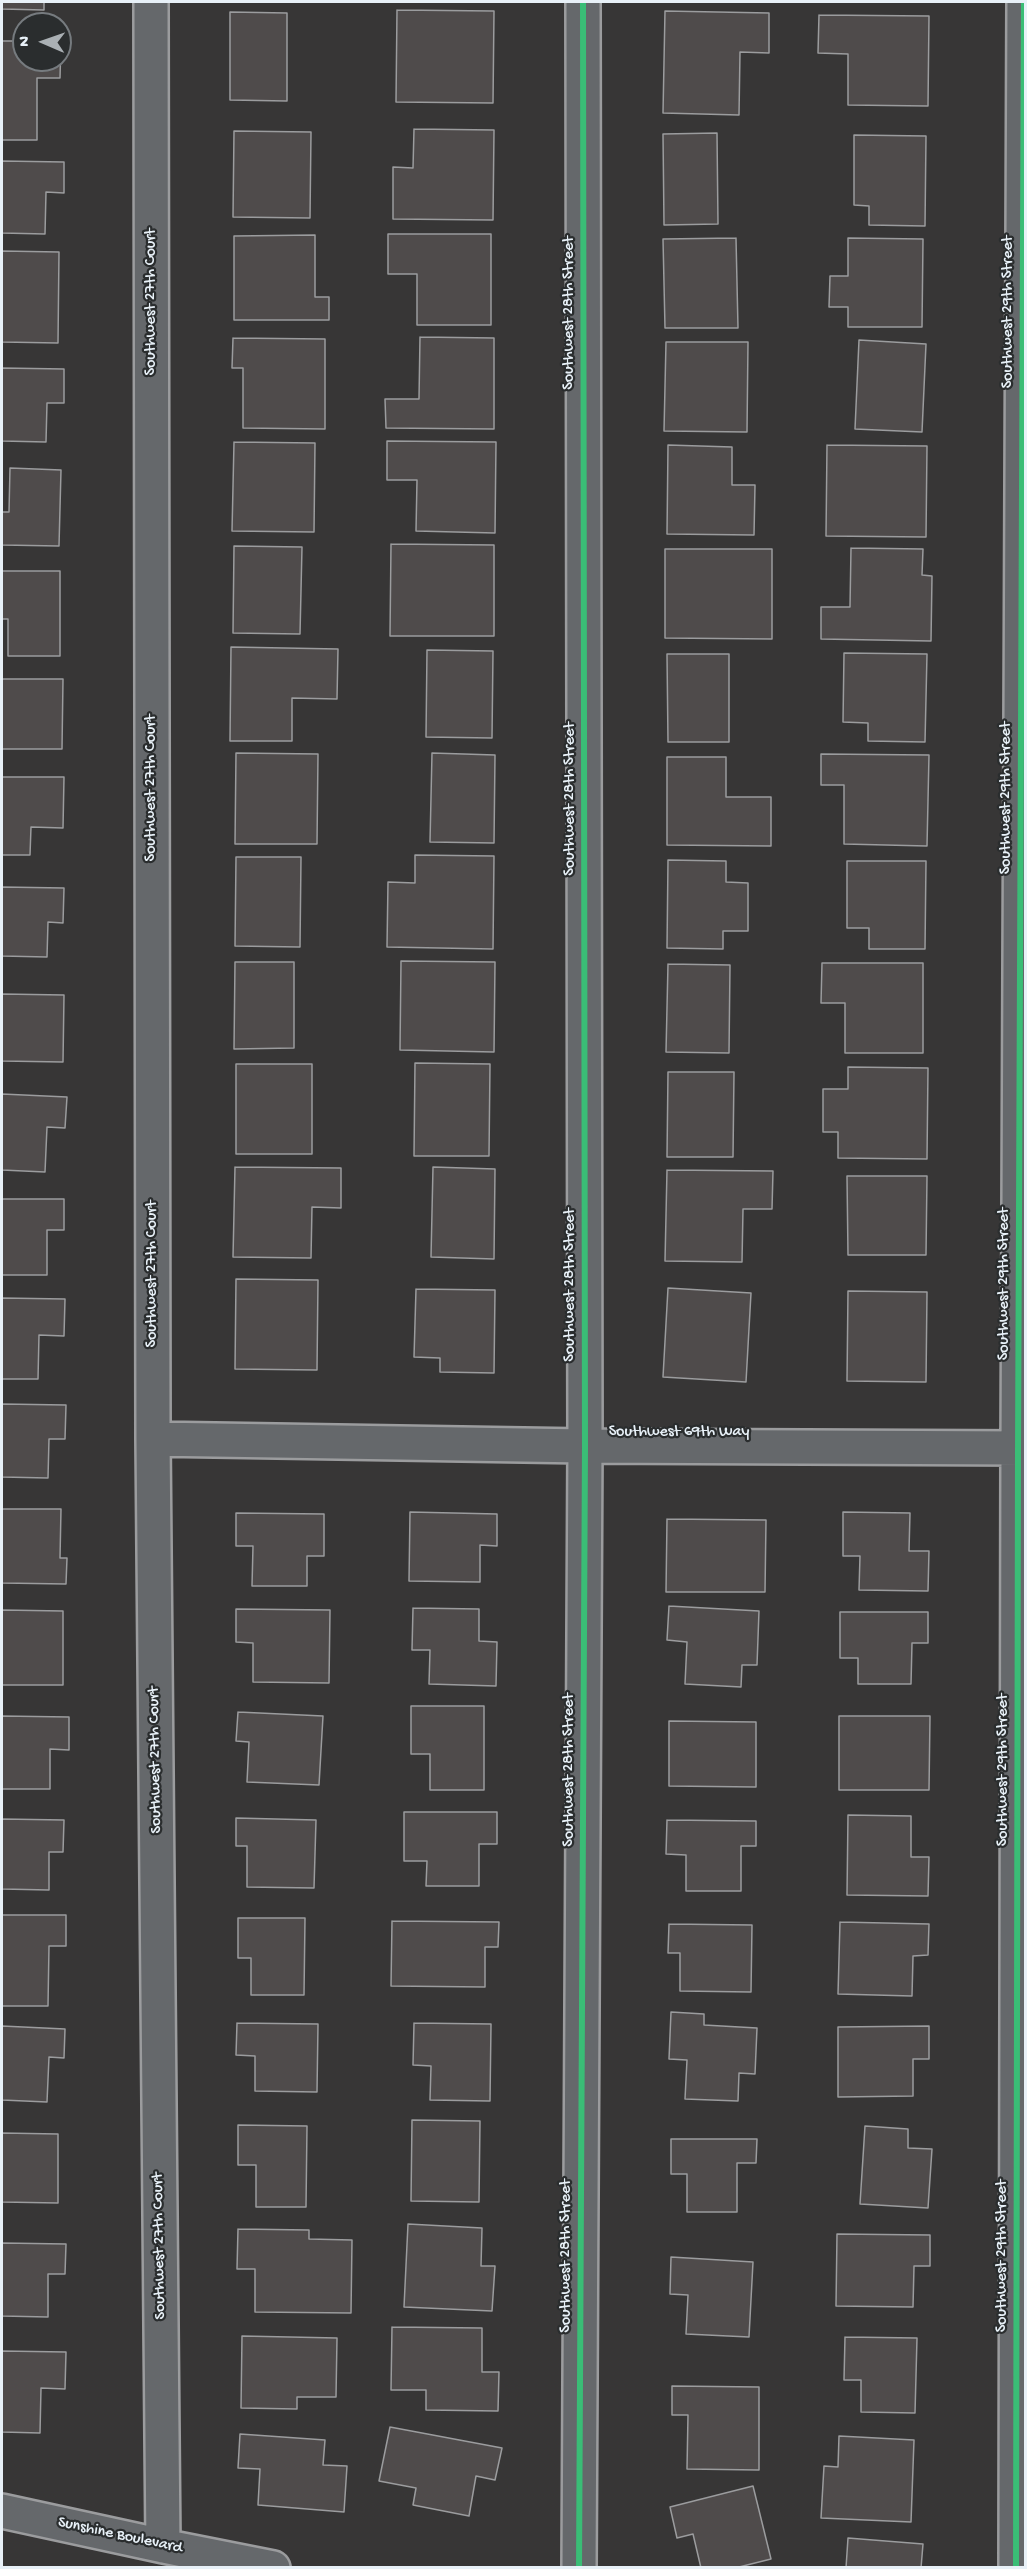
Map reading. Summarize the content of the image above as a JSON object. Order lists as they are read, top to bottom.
{
  "streets": {
    "street": [
      "Southwest 27th Court",
      "Southwest 29th Street",
      "Southwest 28th Street",
      "Southwest 69th Way",
      "Sunshine Boulevard"
    ]
  },
  "crossings": [
    ["Southwest 27th Court", "Southwest 69th Way"],
    ["Southwest 27th Court", "Sunshine Boulevard"],
    ["Southwest 29th Street", "Southwest 69th Way"],
    ["Southwest 28th Street", "Southwest 69th Way"]
  ],
  "north": "left"
}
